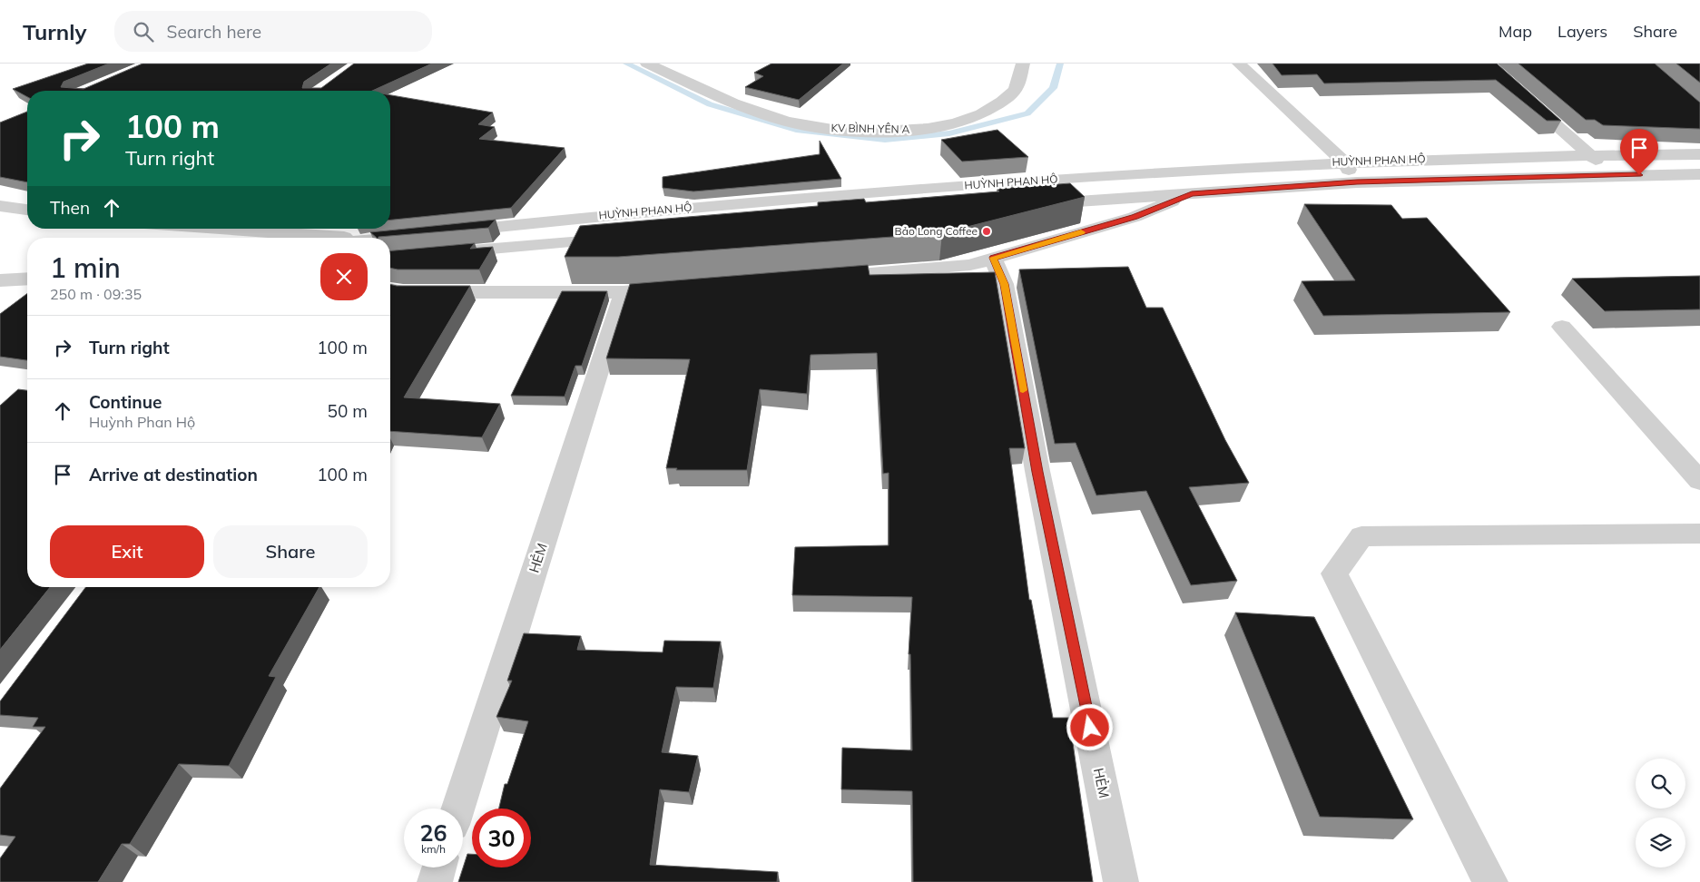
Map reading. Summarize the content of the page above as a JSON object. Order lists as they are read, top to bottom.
{
  "streets": {
    "street": ["KV BÌNH YÊN A", "HUỲNH PHAN HỘ", "HẺM"]
  },
  "places": ["Bảo Long Coffee"],
  "page": {
    "header": "Turnly",
    "search": "Search here",
    "nav": ["Map", "Layers", "Share"],
    "turn": ["100 m", "Turn right"],
    "then": "Then",
    "heading": ["1 min", "250 m · 09:35"],
    "list": [
      {
        "name": "Turn right",
        "value": "100 m"
      },
      {
        "name": "Continue",
        "note": "Huỳnh Phan Hộ",
        "value": "50 m"
      },
      {
        "name": "Arrive at destination",
        "value": "100 m"
      }
    ],
    "buttons": ["Exit", "Share"],
    "speed": "26 km/h",
    "limit": "30"
  }
}
